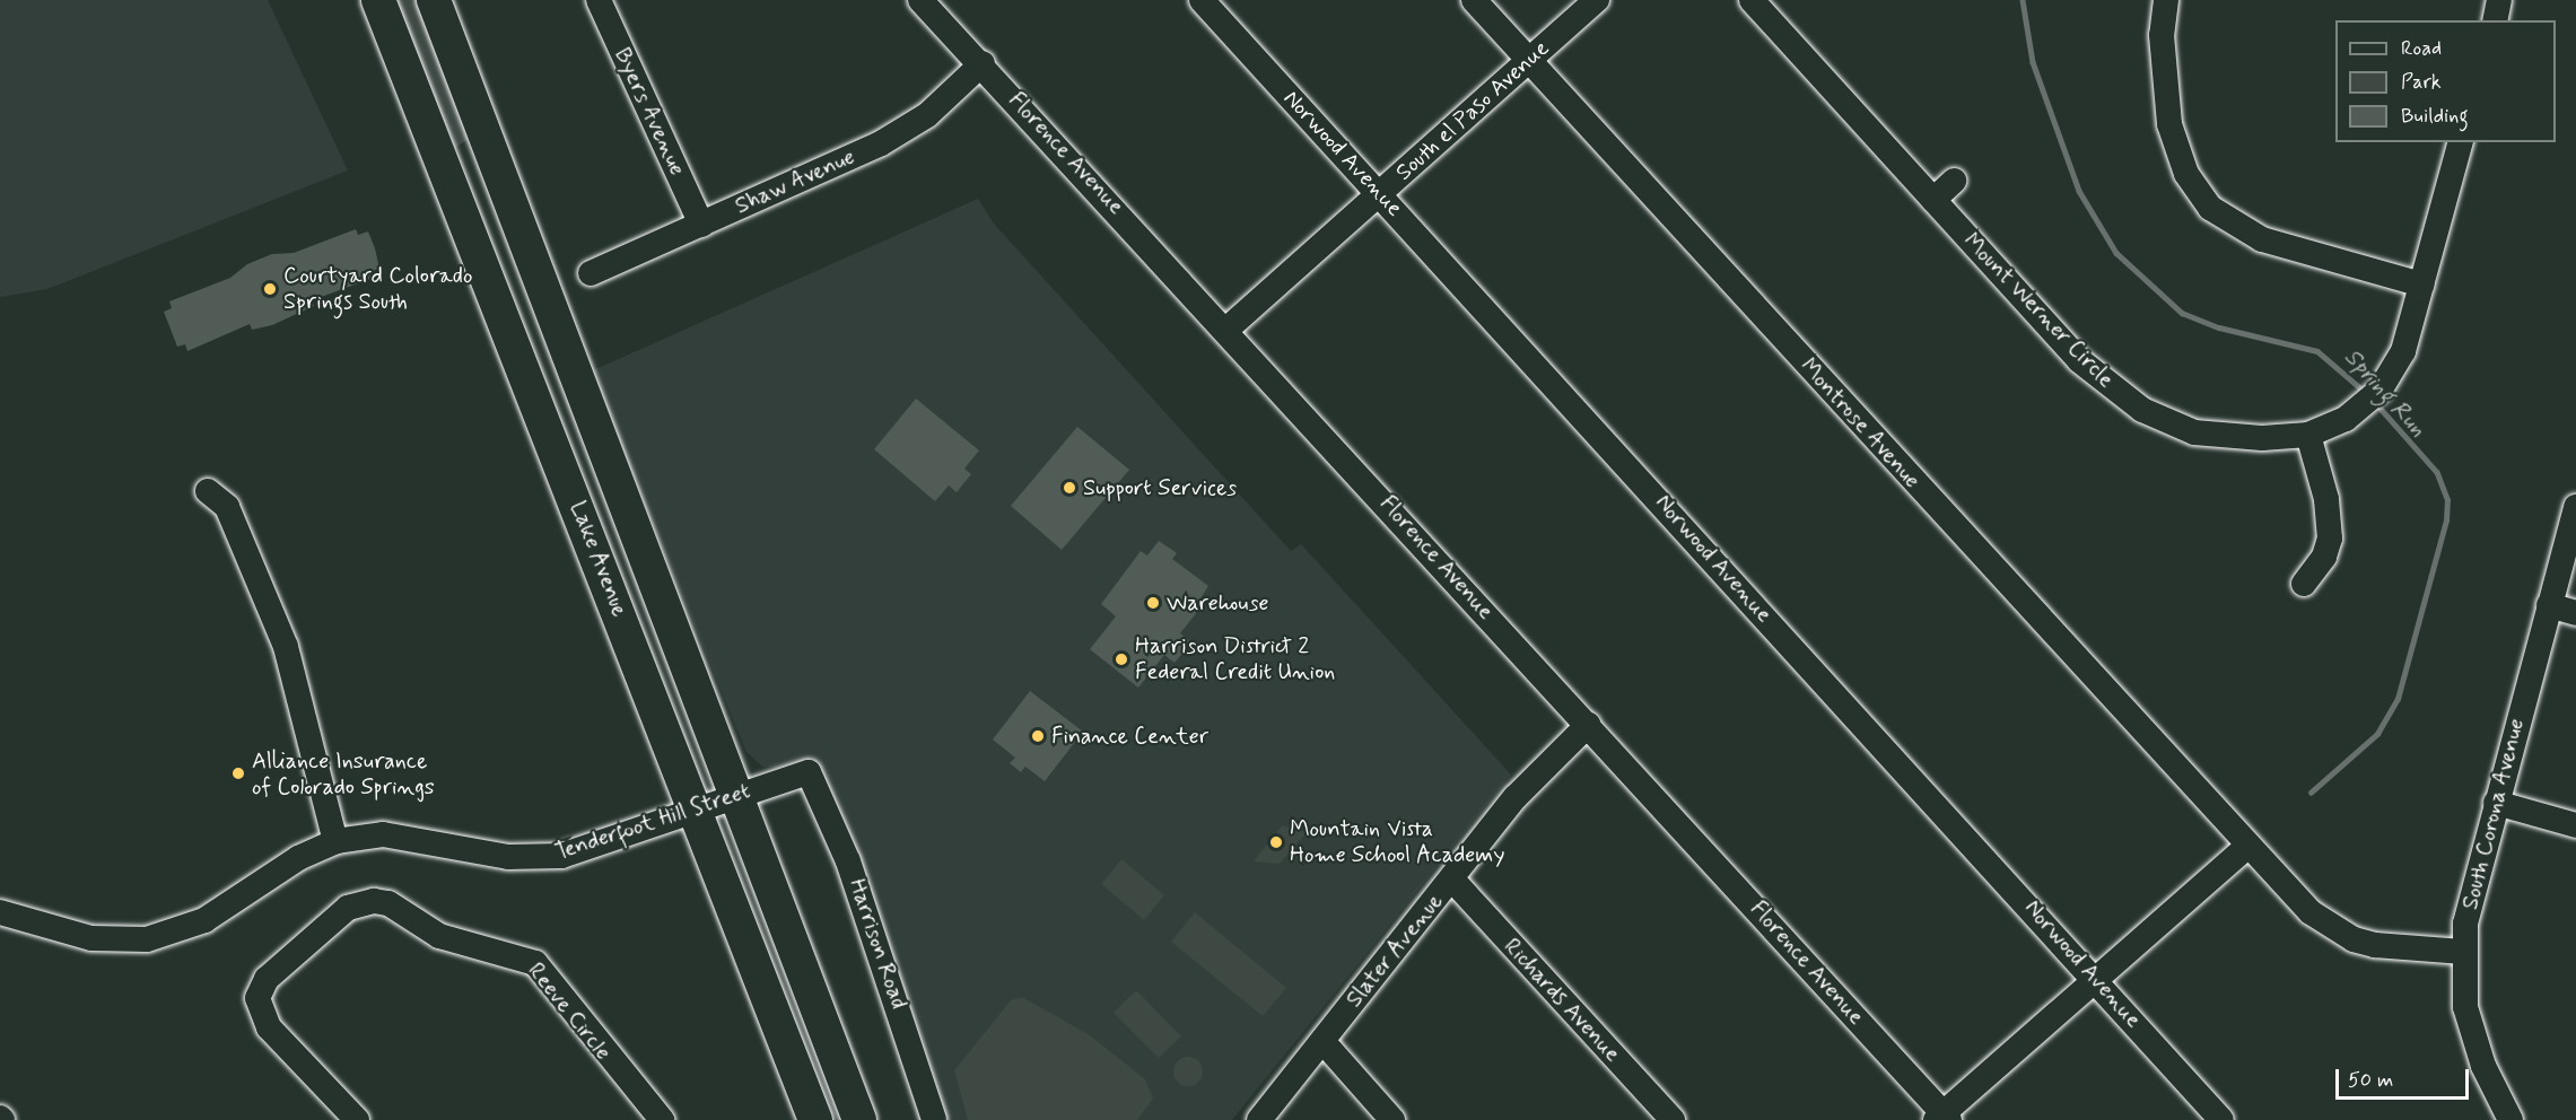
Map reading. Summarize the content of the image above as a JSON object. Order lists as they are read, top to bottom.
{
  "streets": {
    "main road": ["Lake Avenue"],
    "street": [
      "South el Paso Avenue",
      "Byers Avenue",
      "Florence Avenue",
      "Norwood Avenue",
      "Shaw Avenue",
      "Mount Werner Circle",
      "Montrose Avenue",
      "South Corona Avenue",
      "Tenderfoot Hill Street",
      "Harrison Road",
      "Slater Avenue",
      "Richards Avenue",
      "Reeve Circle"
    ]
  },
  "crossings": [
    ["South el Paso Avenue", "Florence Avenue"],
    ["South el Paso Avenue", "Norwood Avenue"],
    ["South el Paso Avenue", "Montrose Avenue"],
    ["Byers Avenue", "Shaw Avenue"],
    ["Florence Avenue", "Shaw Avenue"],
    ["Florence Avenue", "Slater Avenue"],
    ["Montrose Avenue", "South Corona Avenue"],
    ["Lake Avenue", "Tenderfoot Hill Street"],
    ["Tenderfoot Hill Street", "Harrison Road"],
    ["Slater Avenue", "Richards Avenue"]
  ],
  "water": ["Spring Run"],
  "places": [
    "Courtyard Colorado Springs South",
    "Support Services",
    "Warehouse",
    "Harrison District 2 Federal Credit Union",
    "Finance Center",
    "Alliance Insurance of Colorado Springs",
    "Mountain Vista Home School Academy"
  ],
  "legend": ["Road", "Park", "Building"],
  "scale_bar": "50 m"
}
